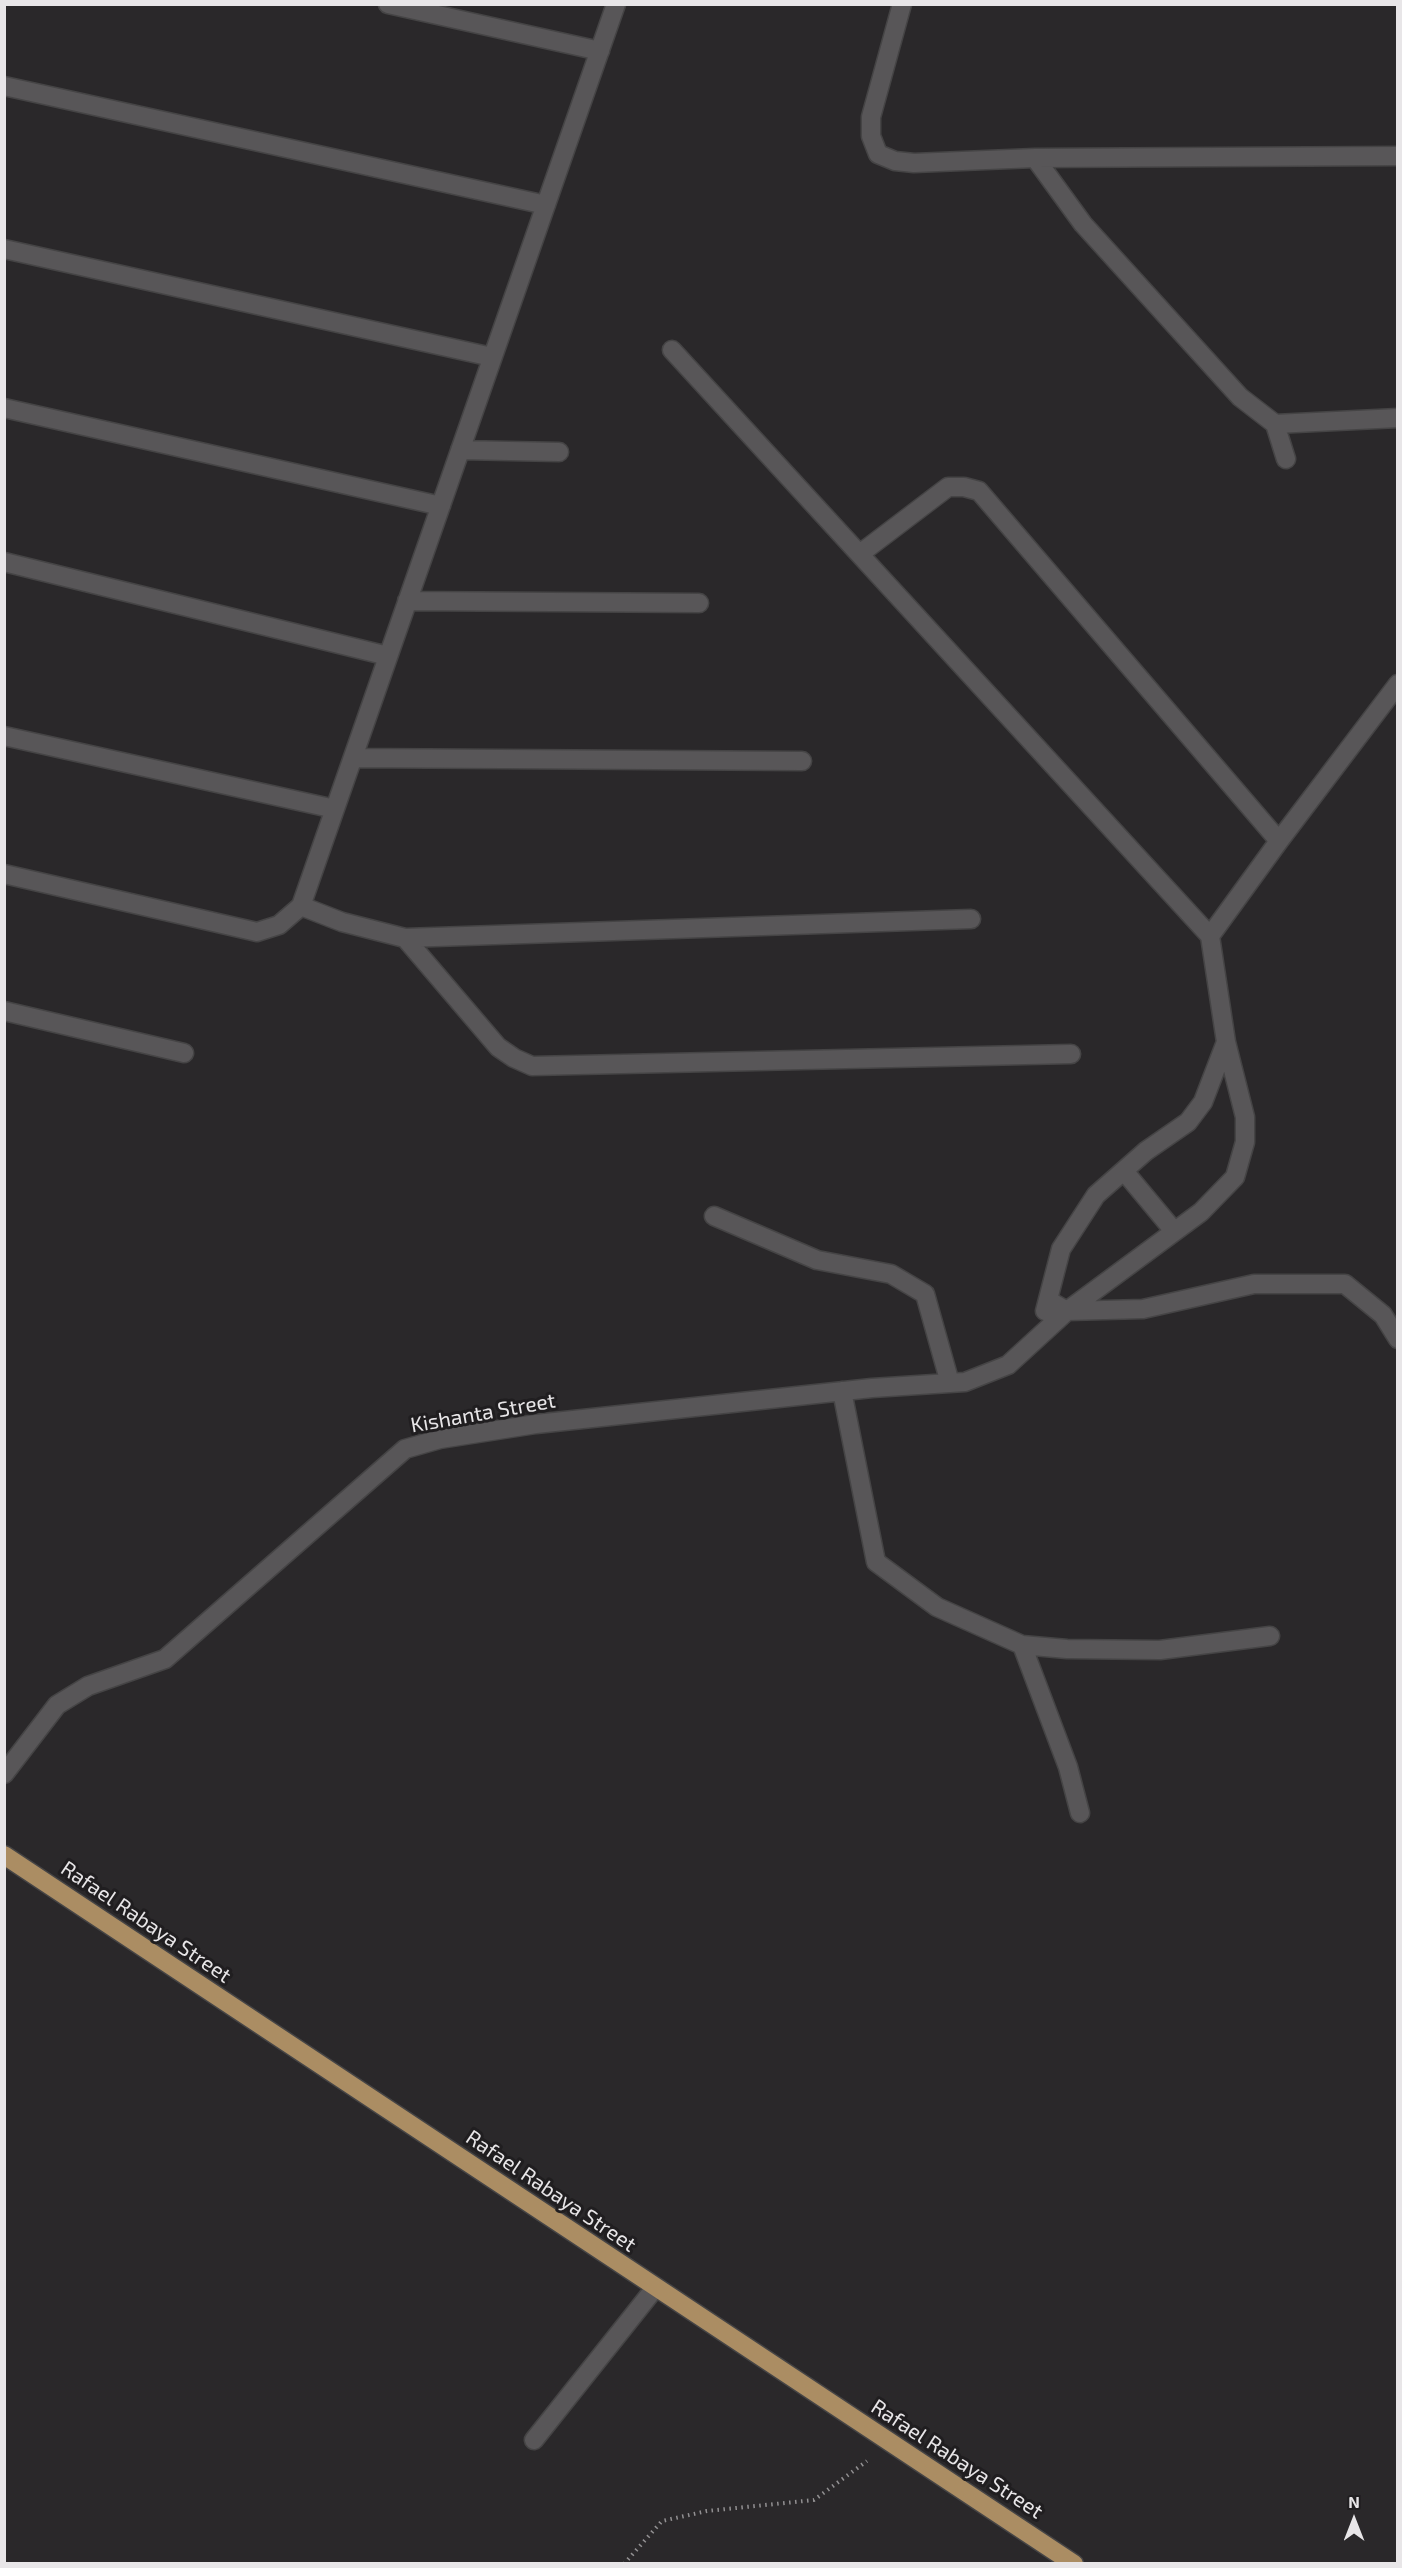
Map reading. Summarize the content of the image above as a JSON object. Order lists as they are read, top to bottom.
{
  "streets": {
    "main road": ["Rafael Rabaya Street"],
    "street": ["Kishanta Street"]
  },
  "north": "top"
}
